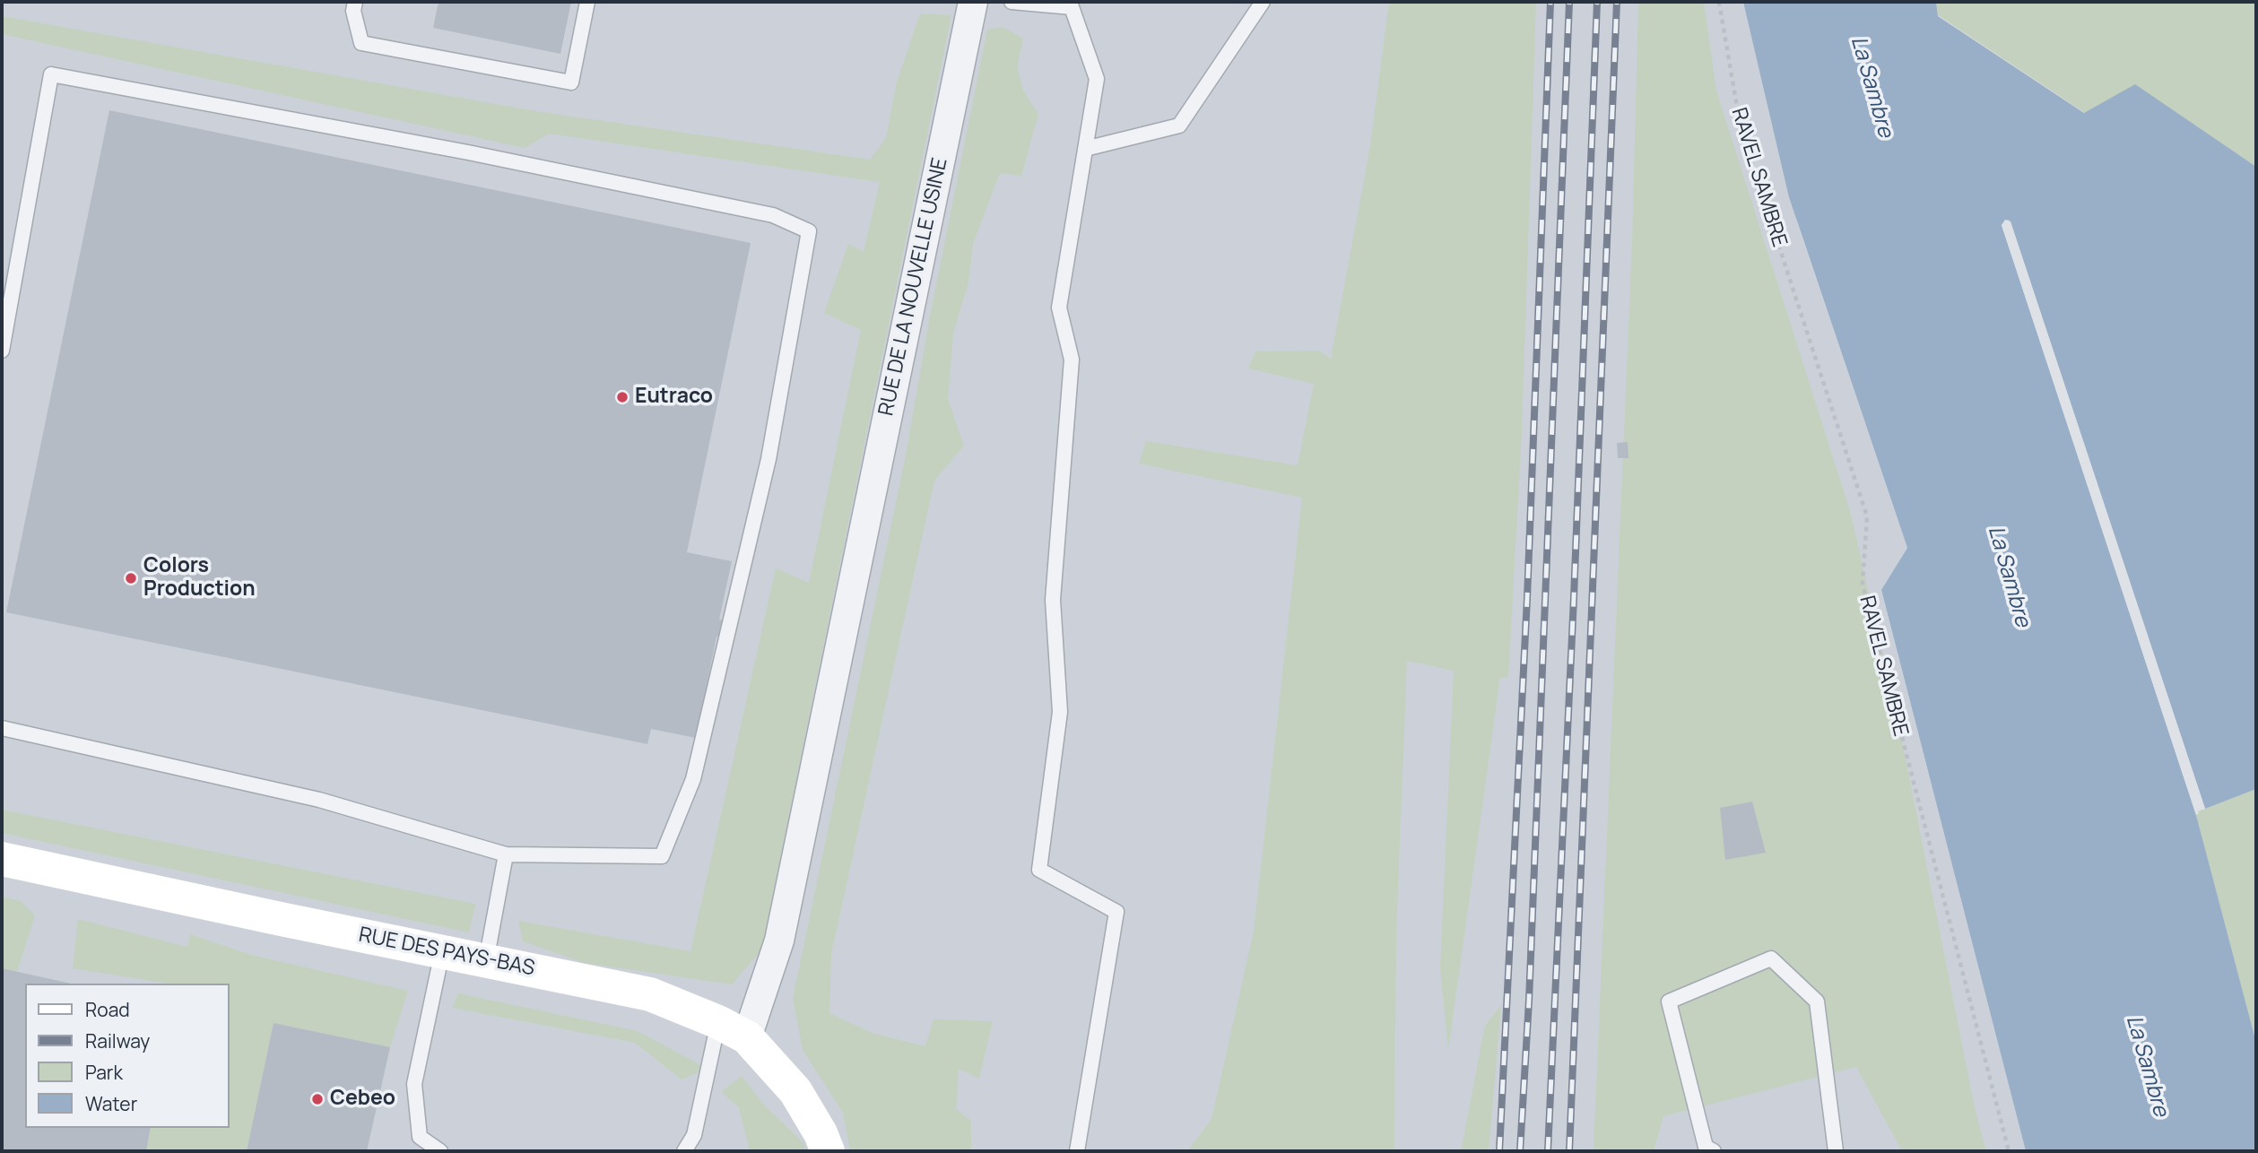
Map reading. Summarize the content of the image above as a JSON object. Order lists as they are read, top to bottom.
{
  "streets": {
    "street": ["RUE DE LA NOUVELLE USINE", "RUE DES PAYS-BAS"],
    "path": ["RAVEL SAMBRE"]
  },
  "crossings": [
    ["RUE DE LA NOUVELLE USINE", "RUE DES PAYS-BAS"]
  ],
  "water": ["La Sambre"],
  "places": ["Eutraco", "Colors Production", "Cebeo"],
  "legend": [
    "Road",
    "Railway",
    "Park",
    "Water"
  ]
}
